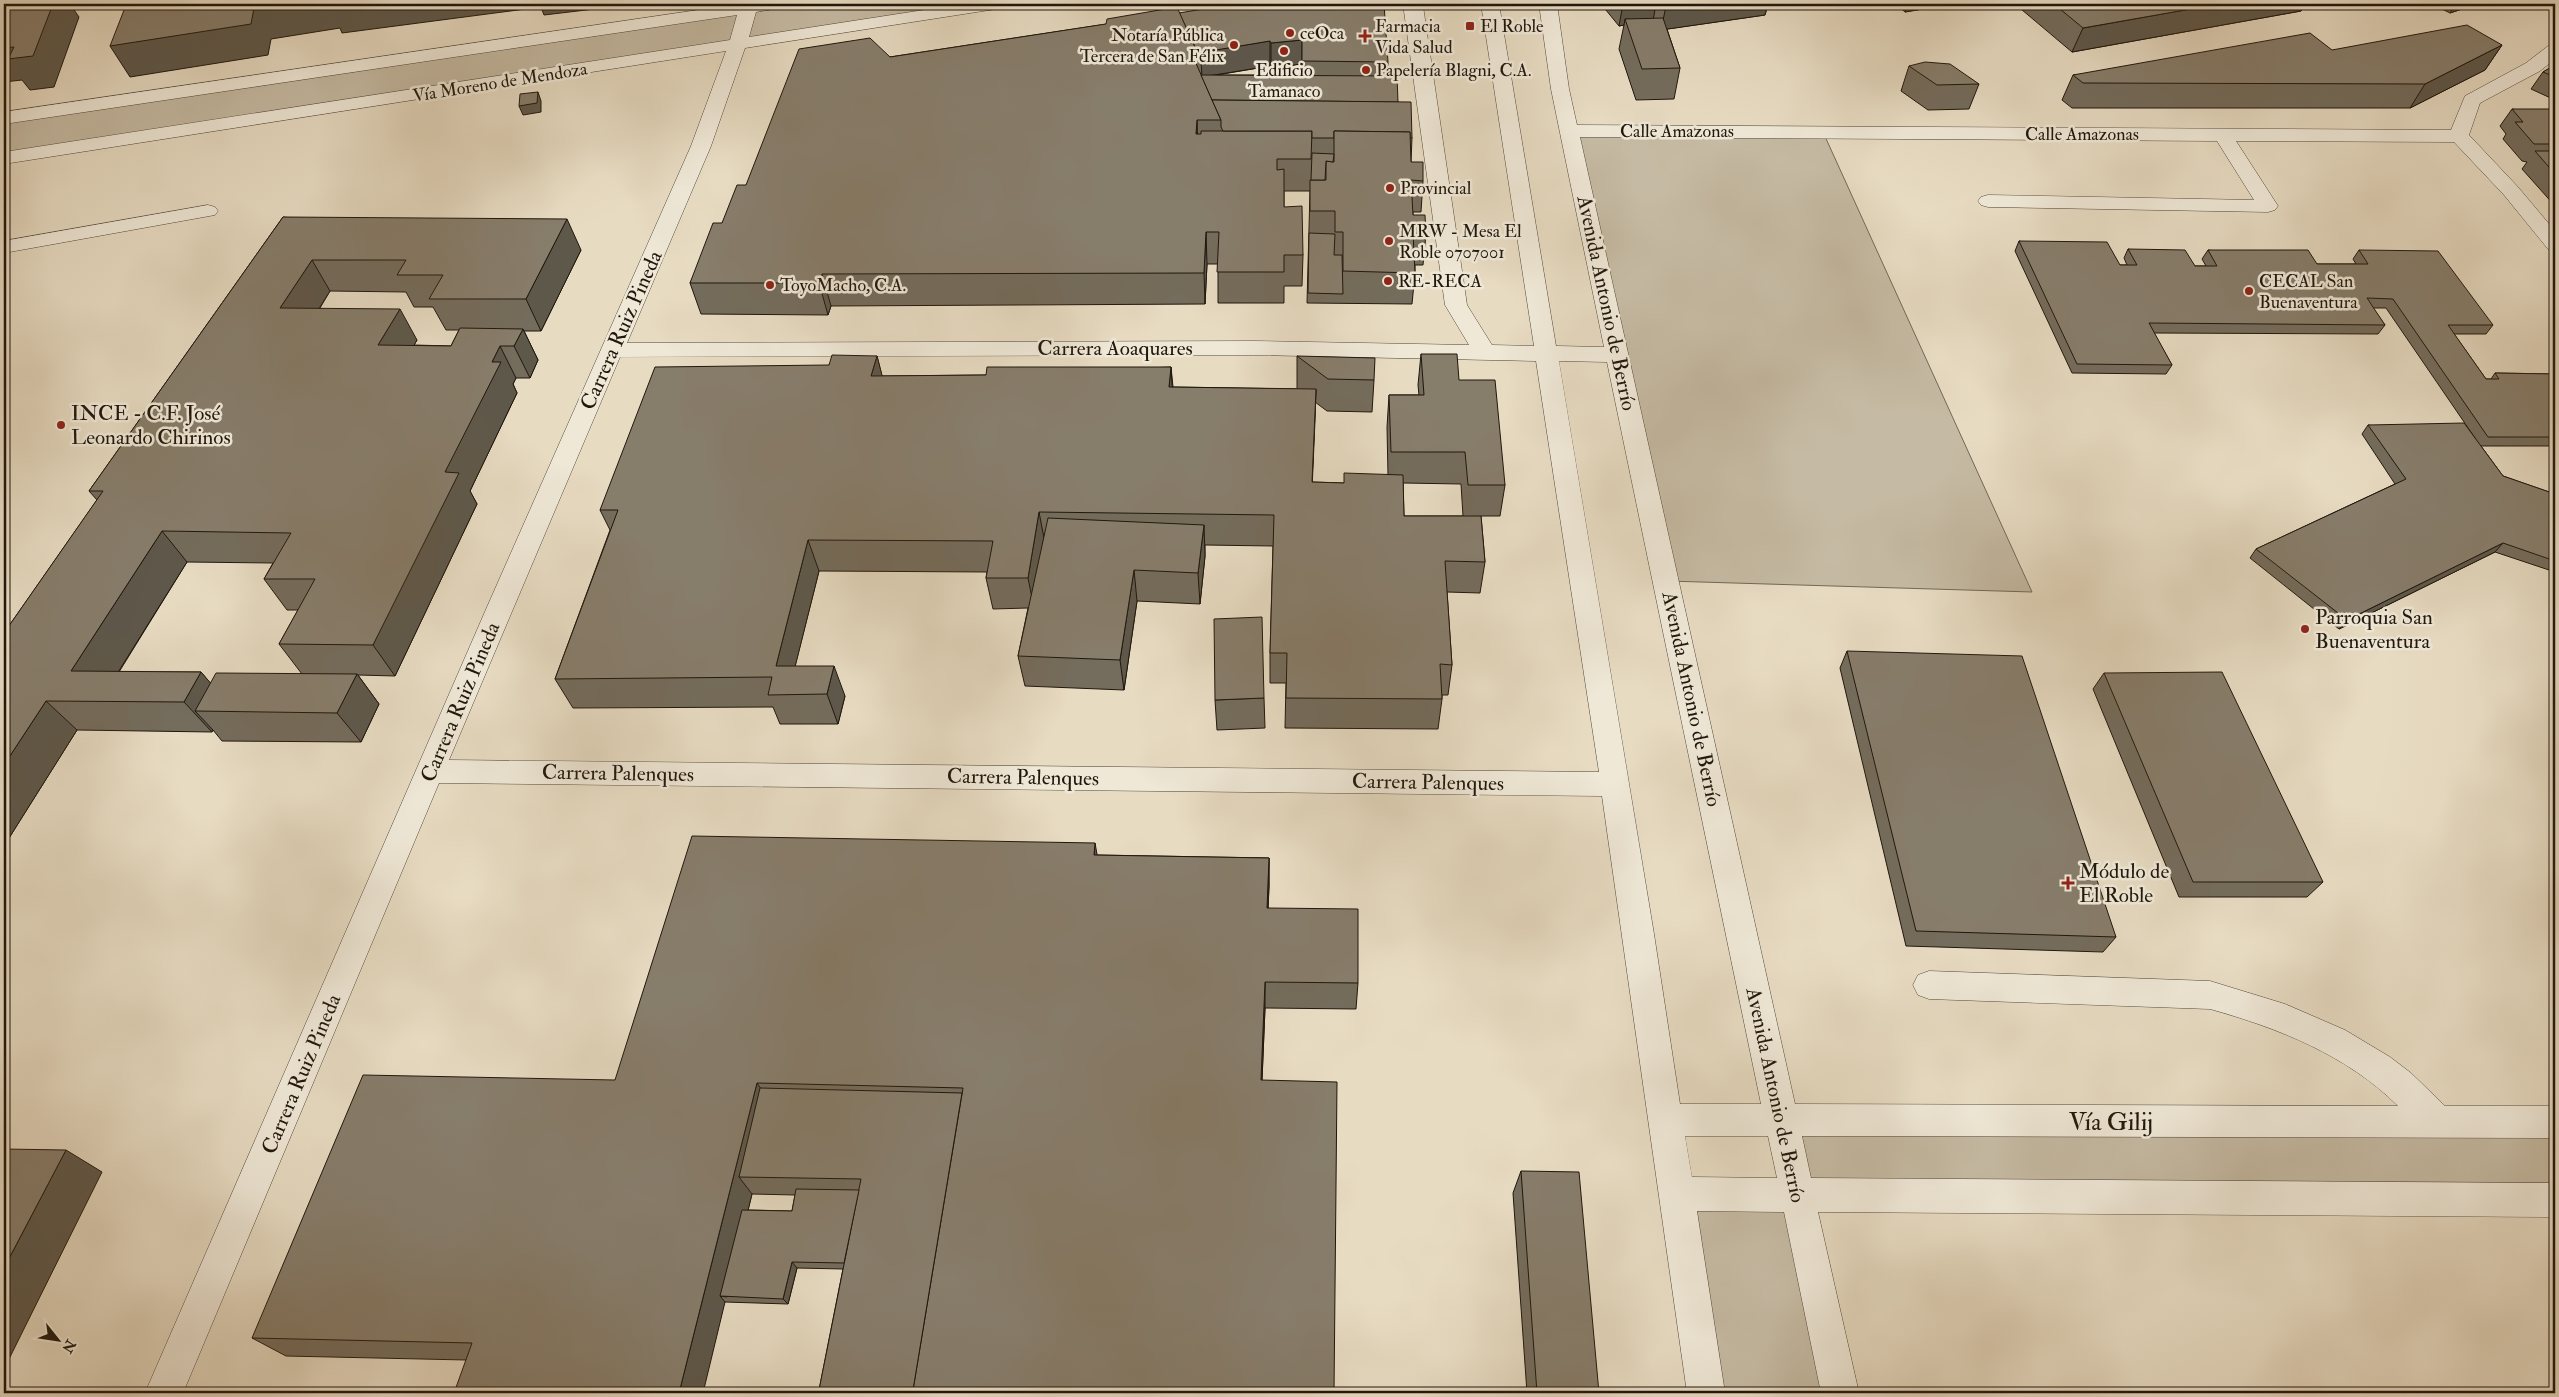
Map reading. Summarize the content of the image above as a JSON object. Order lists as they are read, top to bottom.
{
  "streets": {
    "street": [
      "Vía Moreno de Mendoza",
      "Calle Amazonas",
      "Avenida Antonio de Berrío",
      "Carrera Ruiz Pineda",
      "Carrera Aoaquares",
      "Carrera Palenques",
      "Vía Gilij"
    ]
  },
  "crossings": [
    ["Vía Moreno de Mendoza", "Carrera Ruiz Pineda"],
    ["Calle Amazonas", "Avenida Antonio de Berrío"],
    ["Avenida Antonio de Berrío", "Carrera Aoaquares"],
    ["Avenida Antonio de Berrío", "Vía Gilij"],
    ["Carrera Ruiz Pineda", "Carrera Aoaquares"],
    ["Carrera Ruiz Pineda", "Carrera Palenques"]
  ],
  "places": {
    "transit": ["El Roble"],
    "other": [
      "ceOca",
      "Notaría Pública Tercera de San Félix",
      "Edificio Tamanaco",
      "Papelería Blagni, C.A.",
      "Provincial",
      "MRW - Mesa El Roble 0707001",
      "RE-RECA",
      "ToyoMacho, C.A.",
      "CECAL San Buenaventura",
      "INCE - C.F. José Leonardo Chirinos",
      "Parroquia San Buenaventura"
    ],
    "health": ["Farmacia Vida Salud", "Módulo de El Roble"]
  },
  "north": "bottom right"
}
